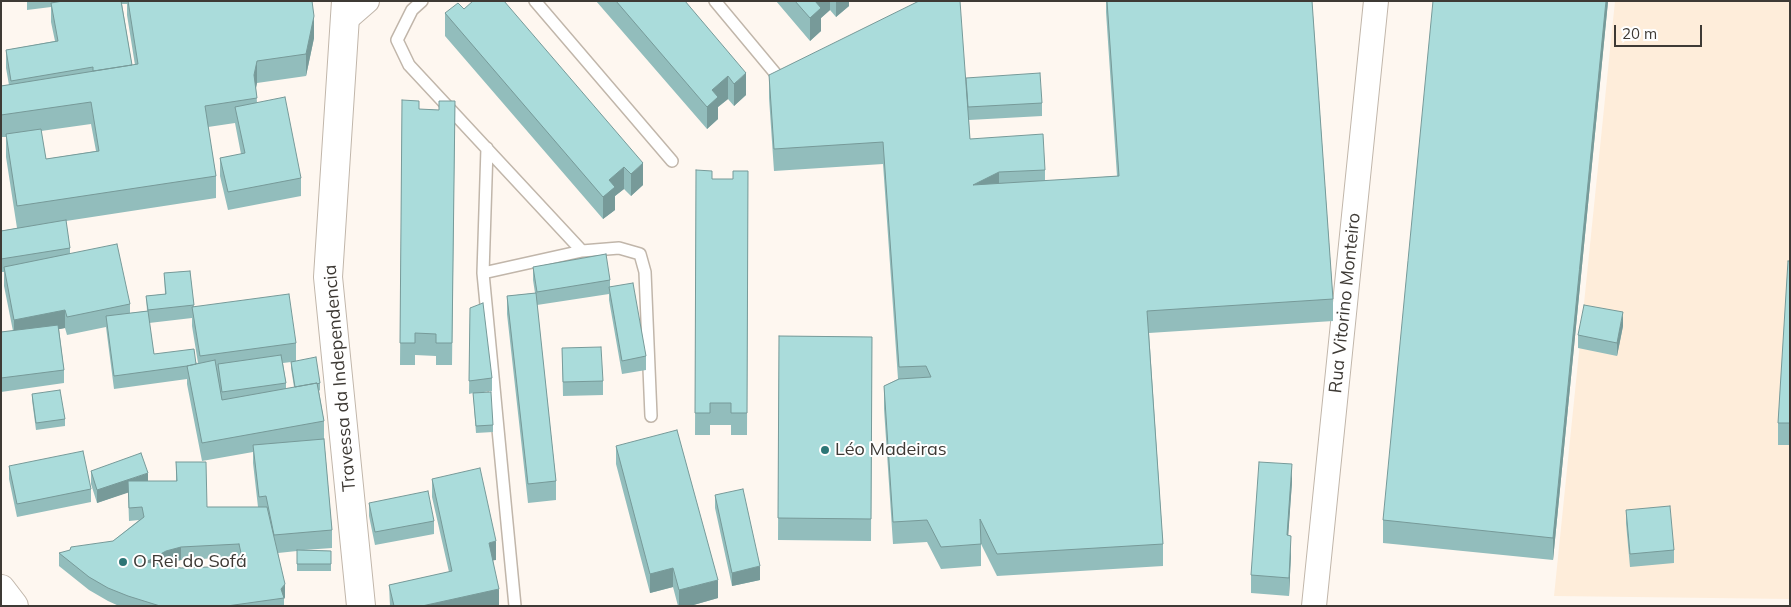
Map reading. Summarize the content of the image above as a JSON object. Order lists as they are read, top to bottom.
{
  "streets": {
    "main road": ["Travessa da Independencia"],
    "street": ["Rua Vitorino Monteiro"]
  },
  "places": ["Léo Madeiras", "O Rei do Sofá"],
  "scale_bar": "20 m"
}
